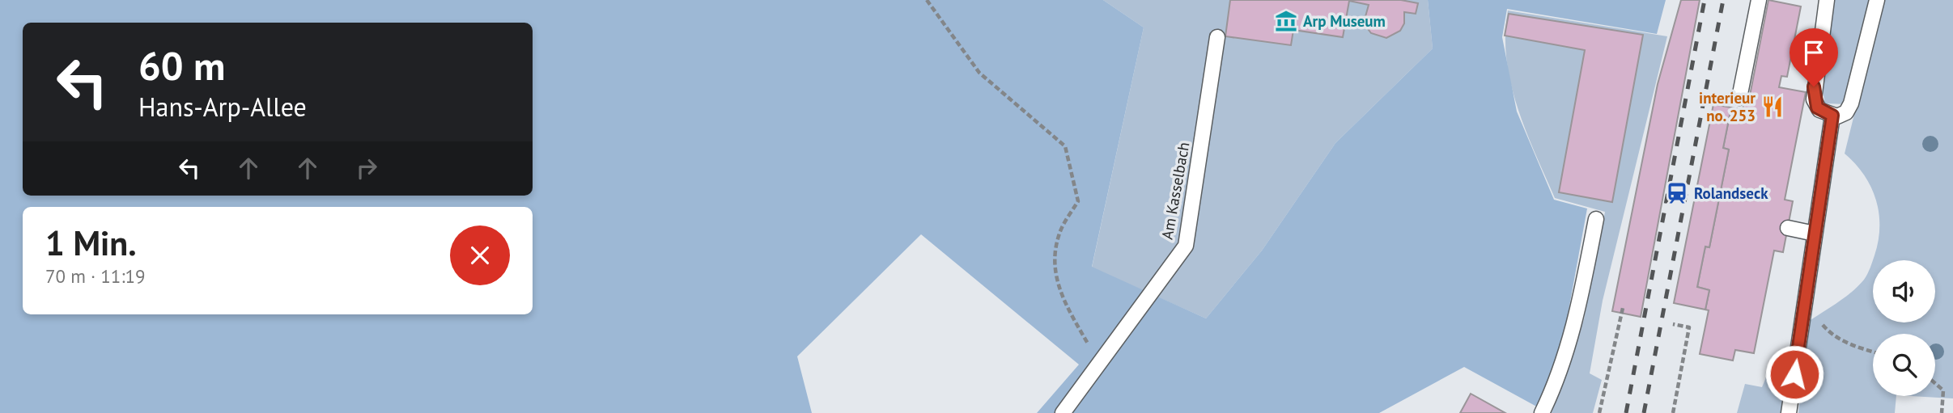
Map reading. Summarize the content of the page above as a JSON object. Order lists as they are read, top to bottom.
{
  "streets": {
    "lane": ["Am Kasselbach"]
  },
  "places": {
    "museum": ["Arp Museum"],
    "restaurant": ["interieur no. 253"],
    "station": ["Rolandseck"]
  },
  "page": {
    "turn": ["60 m", "Hans-Arp-Allee"],
    "heading": ["1 Min.", "70 m · 11:19"]
  }
}
